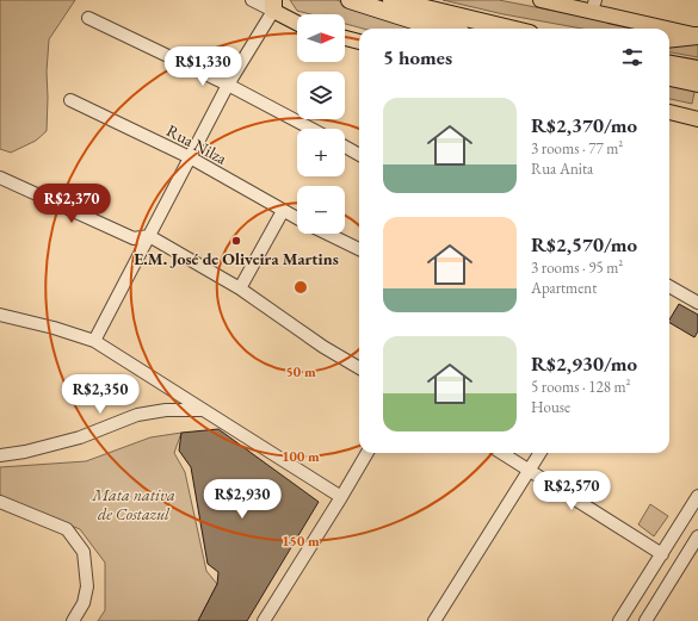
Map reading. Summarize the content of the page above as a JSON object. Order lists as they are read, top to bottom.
{
  "streets": {
    "street": ["Rua Nilza"]
  },
  "parks": ["Mata nativa de Costazul"],
  "places": ["E.M. José de Oliveira Martins"],
  "north": "right",
  "page": {
    "map_buttons": ["+", "−"],
    "heading": "5 homes",
    "price": [
      "R$1,330",
      "R$2,370",
      "R$2,350",
      "R$2,570",
      "R$2,930"
    ],
    "list": [
      {
        "name": "R$2,370/mo",
        "note": "3 rooms · 77 m² · Rua Anita"
      },
      {
        "name": "R$2,570/mo",
        "note": "3 rooms · 95 m² · Apartment"
      },
      {
        "name": "R$2,930/mo",
        "note": "5 rooms · 128 m² · House"
      }
    ]
  },
  "rings": ["50 m", "100 m", "150 m"]
}
